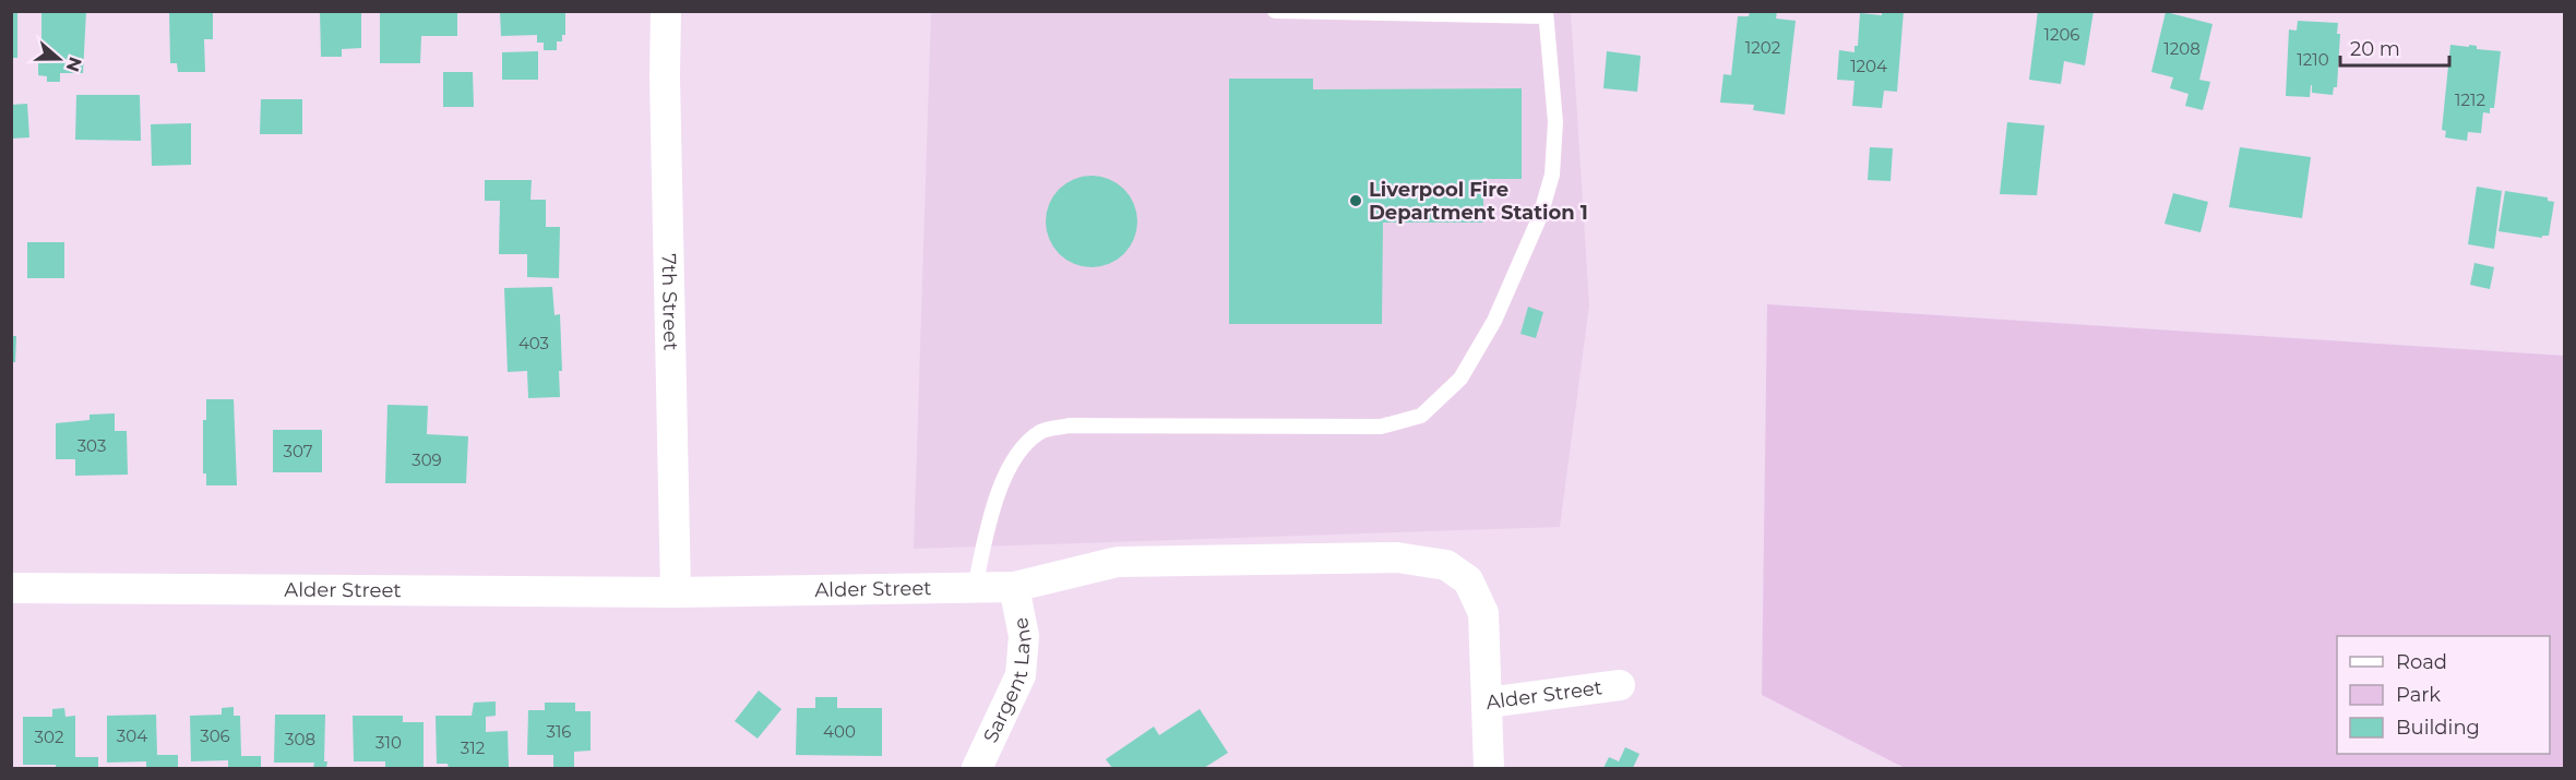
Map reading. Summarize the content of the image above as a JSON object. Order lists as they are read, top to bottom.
{
  "streets": {
    "street": ["7th Street", "Alder Street", "Sargent Lane"]
  },
  "crossings": [
    ["7th Street", "Alder Street"],
    ["Alder Street", "Sargent Lane"]
  ],
  "places": ["Liverpool Fire Department Station 1"],
  "house_numbers": [
    "1206",
    "1202",
    "1208",
    "1210",
    "1204",
    "1212",
    "403",
    "303",
    "307",
    "309",
    "316",
    "400",
    "304",
    "306",
    "302",
    "308",
    "310",
    "312"
  ],
  "legend": ["Road", "Park", "Building"],
  "scale_bar": "20 m",
  "north": "right"
}
